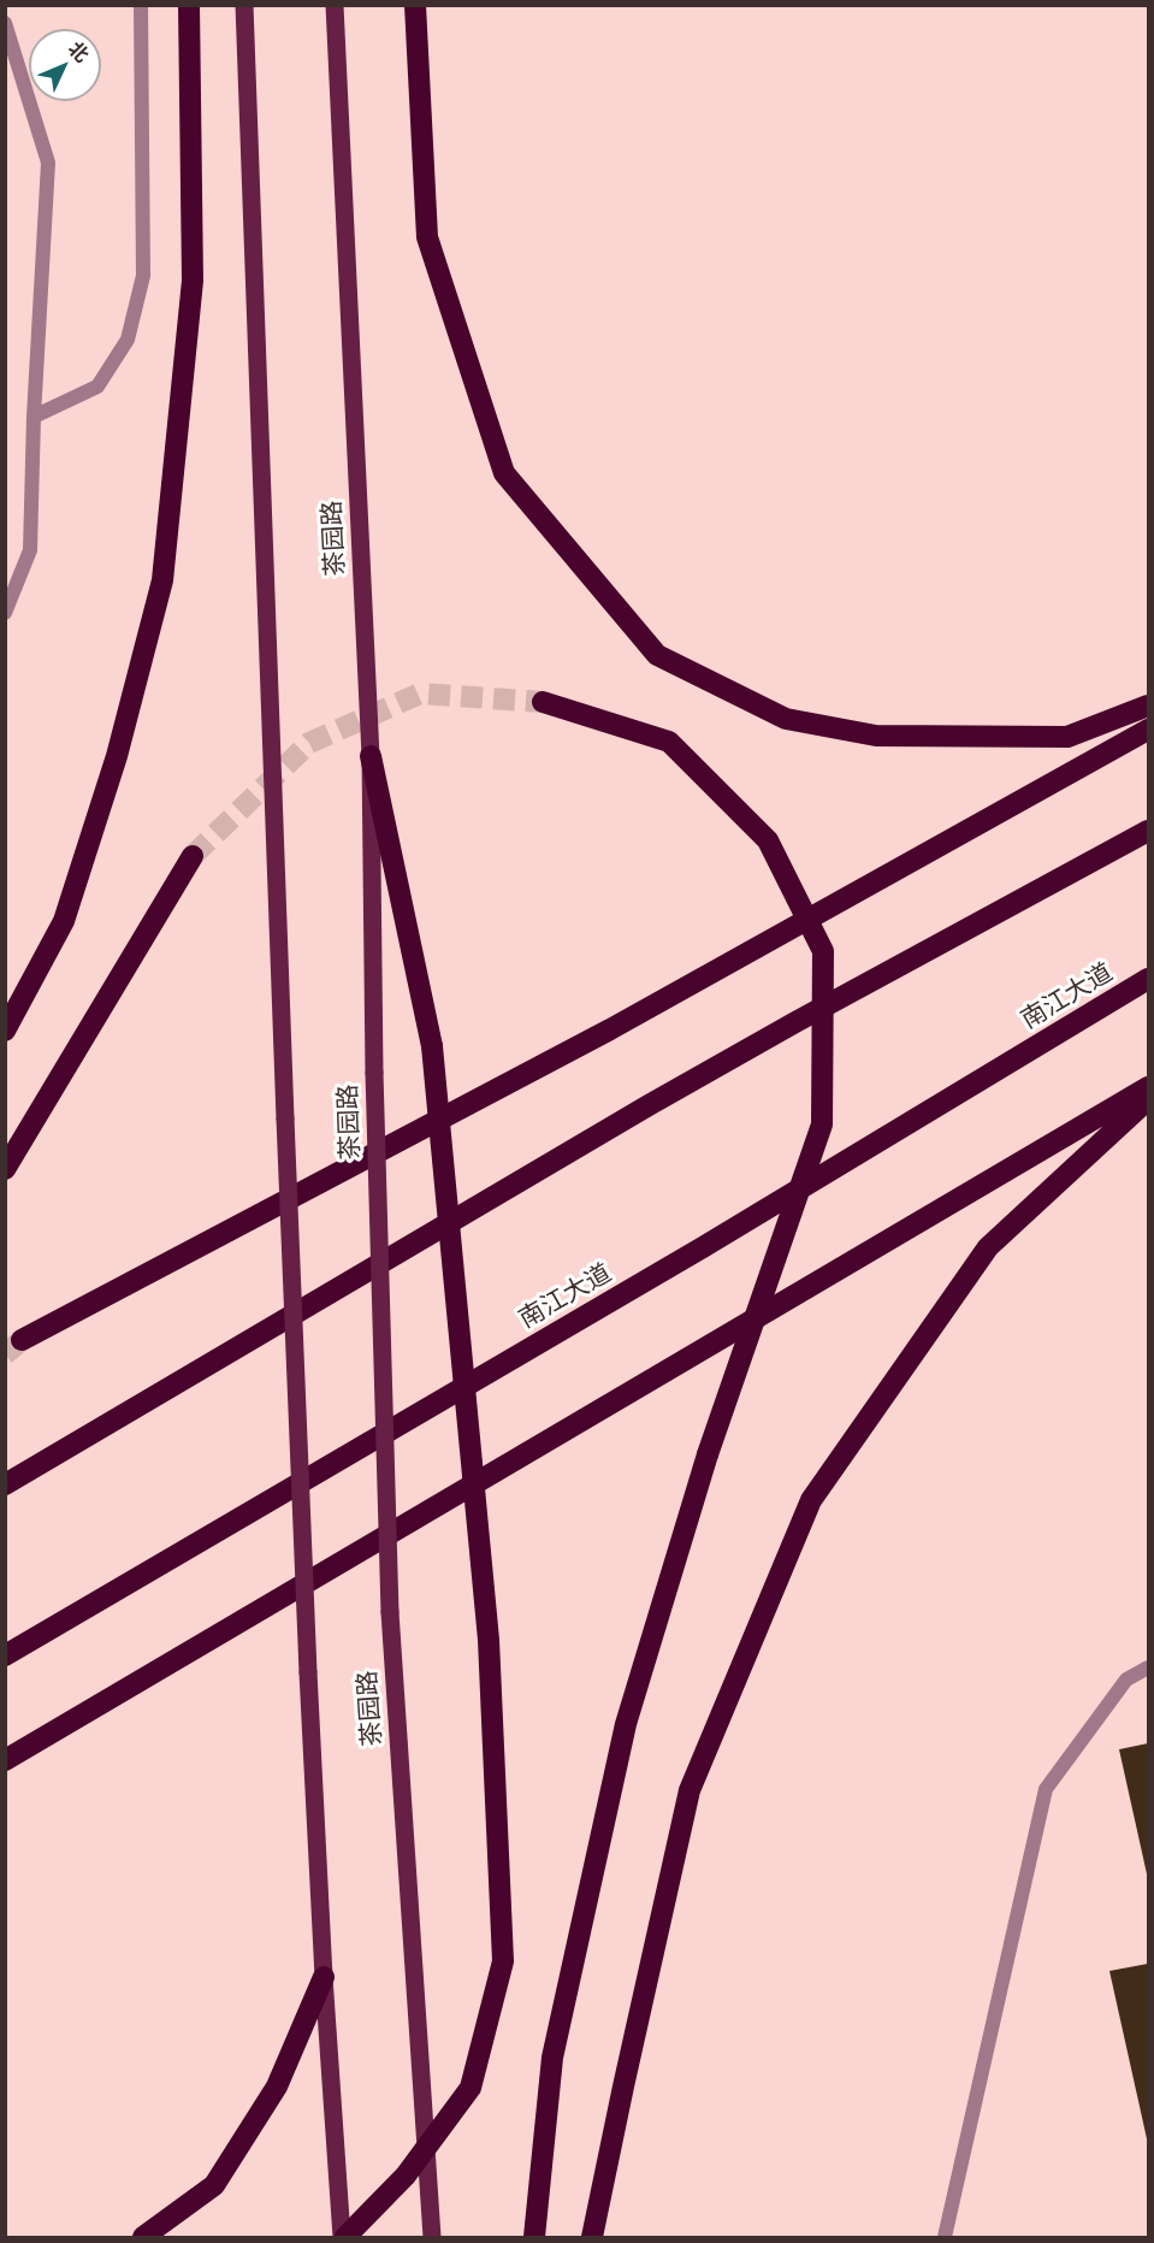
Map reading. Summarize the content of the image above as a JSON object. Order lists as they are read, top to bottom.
{
  "streets": {
    "highway": ["南江大道"],
    "main road": ["茶园路"]
  },
  "north": "top right"
}
